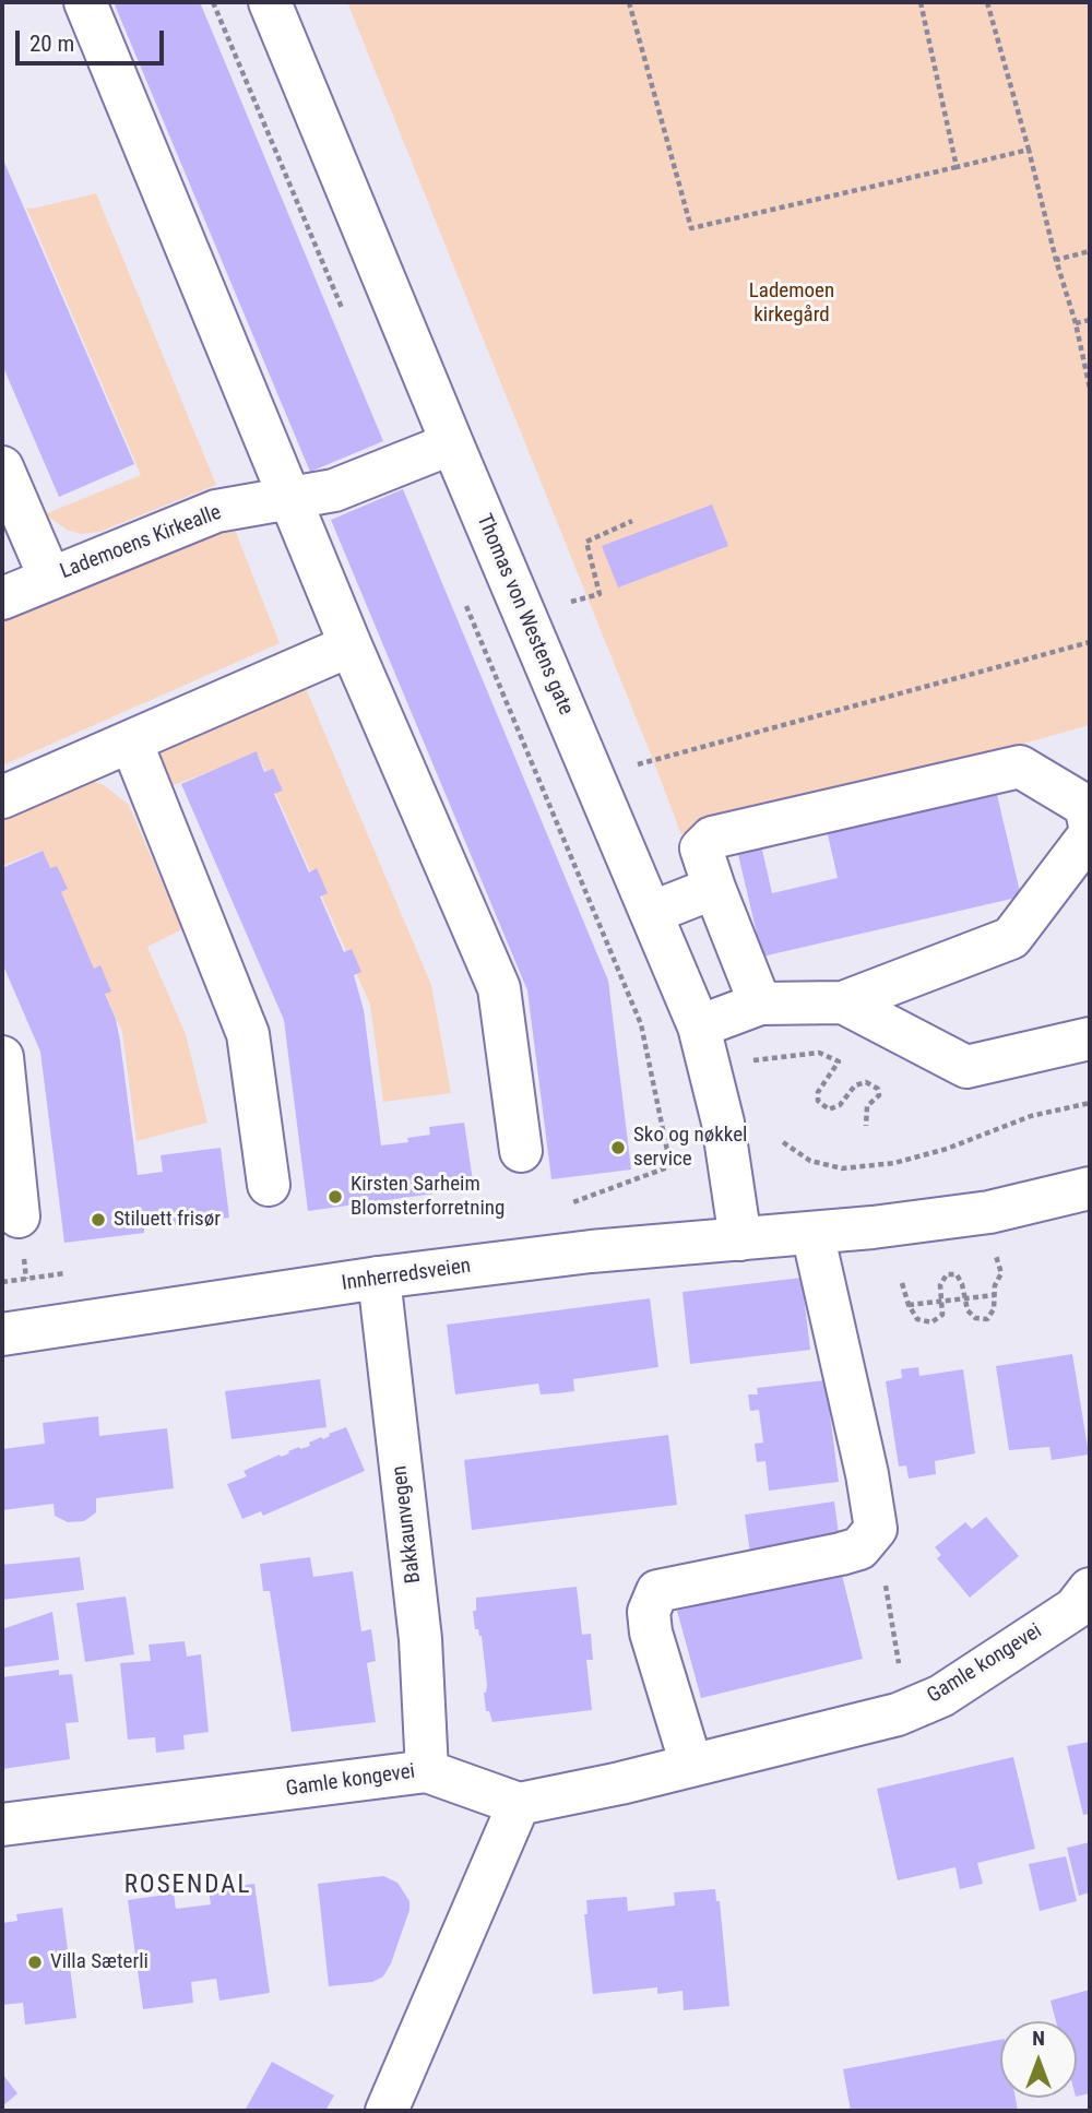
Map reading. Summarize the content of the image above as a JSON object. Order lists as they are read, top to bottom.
{
  "streets": {
    "street": [
      "Lademoens Kirkealle",
      "Thomas von Westens gate",
      "Innherredsveien",
      "Bakkaunvegen",
      "Gamle kongevei"
    ]
  },
  "crossings": [
    ["Lademoens Kirkealle", "Thomas von Westens gate"],
    ["Thomas von Westens gate", "Innherredsveien"],
    ["Innherredsveien", "Bakkaunvegen"],
    ["Bakkaunvegen", "Gamle kongevei"]
  ],
  "districts": ["ROSENDAL"],
  "parks": ["Lademoen kirkegård"],
  "places": [
    "Sko og nøkkel service",
    "Kirsten Sarheim Blomsterforretning",
    "Stiluett frisør",
    "Villa Sæterli"
  ],
  "scale_bar": "20 m",
  "north": "top"
}
